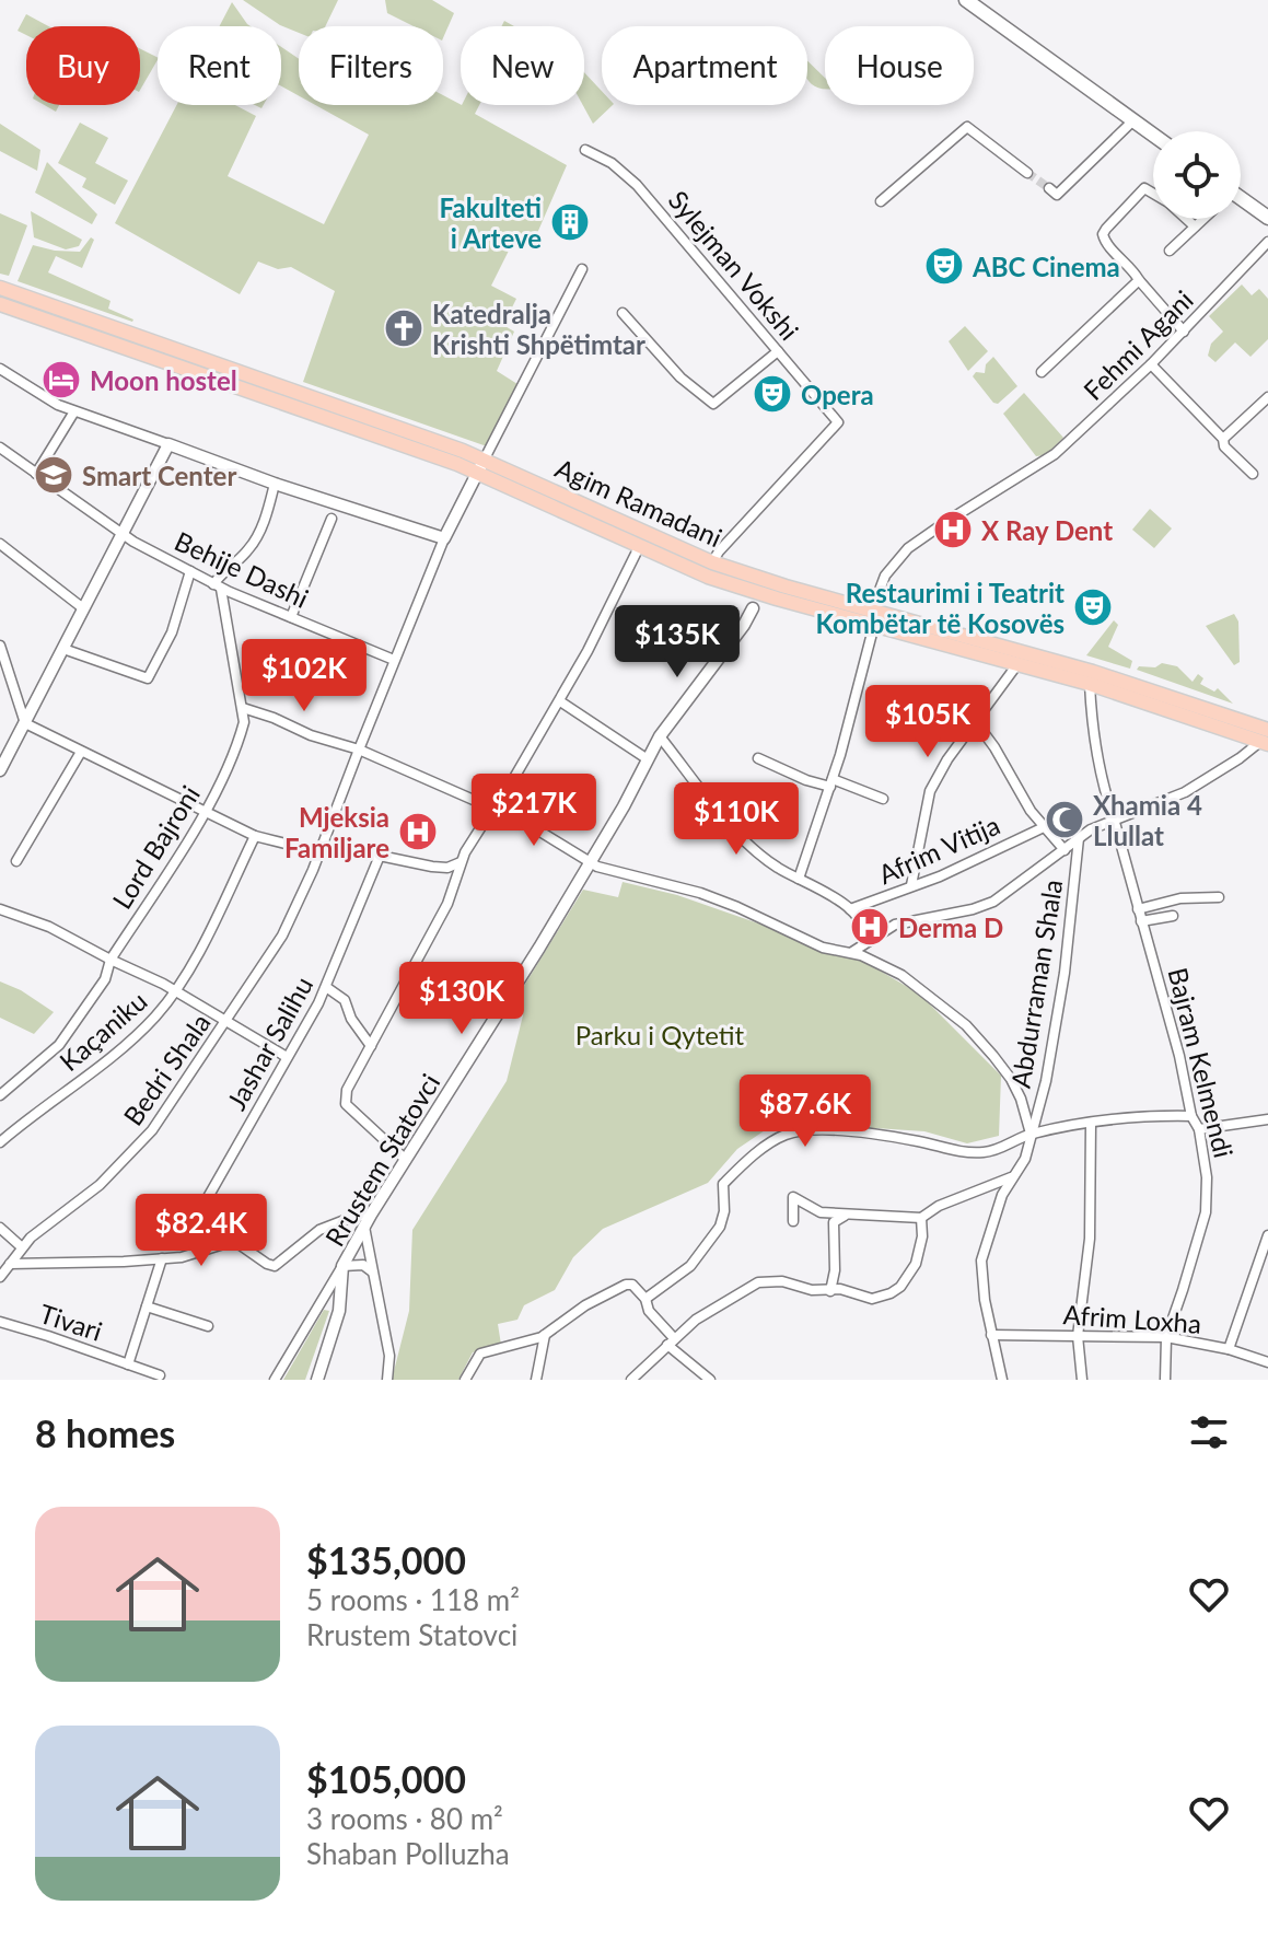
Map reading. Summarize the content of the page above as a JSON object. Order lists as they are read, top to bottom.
{
  "streets": {
    "main road": ["Agim Ramadani"],
    "street": [
      "Sylejman Vokshi",
      "Fehmi Agani",
      "Behije Dashi",
      "Lord Bajroni",
      "Afrim Vitija",
      "Abdurraman Shala",
      "Kaçaniku",
      "Jashar Salihu",
      "Bajram Kelmendi",
      "Bedri Shala",
      "Rrustem Statovci",
      "Afrim Loxha",
      "Tivari"
    ]
  },
  "crossings": [
    ["Sylejman Vokshi", "Agim Ramadani"],
    ["Fehmi Agani", "Agim Ramadani"],
    ["Agim Ramadani", "Bajram Kelmendi"],
    ["Behije Dashi", "Lord Bajroni"],
    ["Behije Dashi", "Bedri Shala"],
    ["Abdurraman Shala", "Afrim Loxha"],
    ["Bajram Kelmendi", "Afrim Loxha"]
  ],
  "parks": ["Parku i Qytetit"],
  "places": {
    "building": ["Fakulteti i Arteve"],
    "theatre": ["ABC Cinema", "Opera", "Restaurimi i Teatrit Kombëtar të Kosovës"],
    "church": ["Katedralja Krishti Shpëtimtar"],
    "hotel": ["Moon hostel"],
    "school or university": ["Smart Center"],
    "hospital": ["X Ray Dent", "Mjeksia Familjare", "Derma D"],
    "mosque": ["Xhamia 4 Llullat"]
  },
  "page": {
    "chip": [
      "Buy",
      "Rent",
      "Filters",
      "New",
      "Apartment",
      "House"
    ],
    "price": [
      "$135K",
      "$102K",
      "$105K",
      "$217K",
      "$110K",
      "$130K",
      "$87.6K",
      "$82.4K"
    ],
    "heading": "8 homes",
    "list": [
      {
        "name": "$135,000",
        "note": "5 rooms · 118 m² · Rrustem Statovci"
      },
      {
        "name": "$105,000",
        "note": "3 rooms · 80 m² · Shaban Polluzha"
      }
    ]
  }
}
